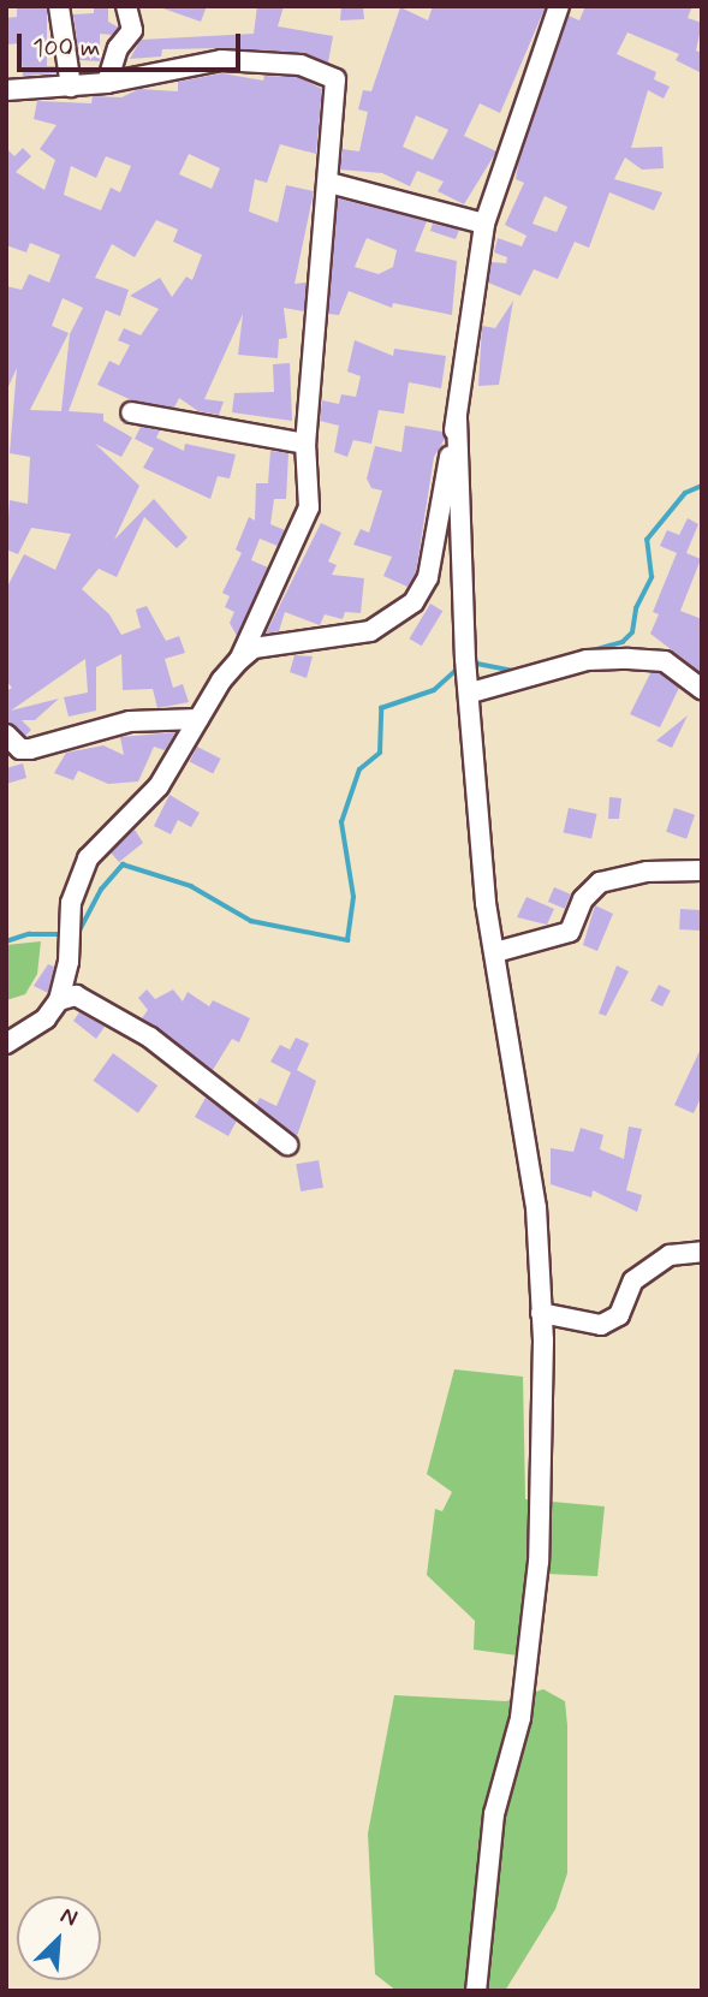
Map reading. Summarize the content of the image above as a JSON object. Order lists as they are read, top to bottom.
{
  "scale_bar": "100 m",
  "north": "top right"
}
